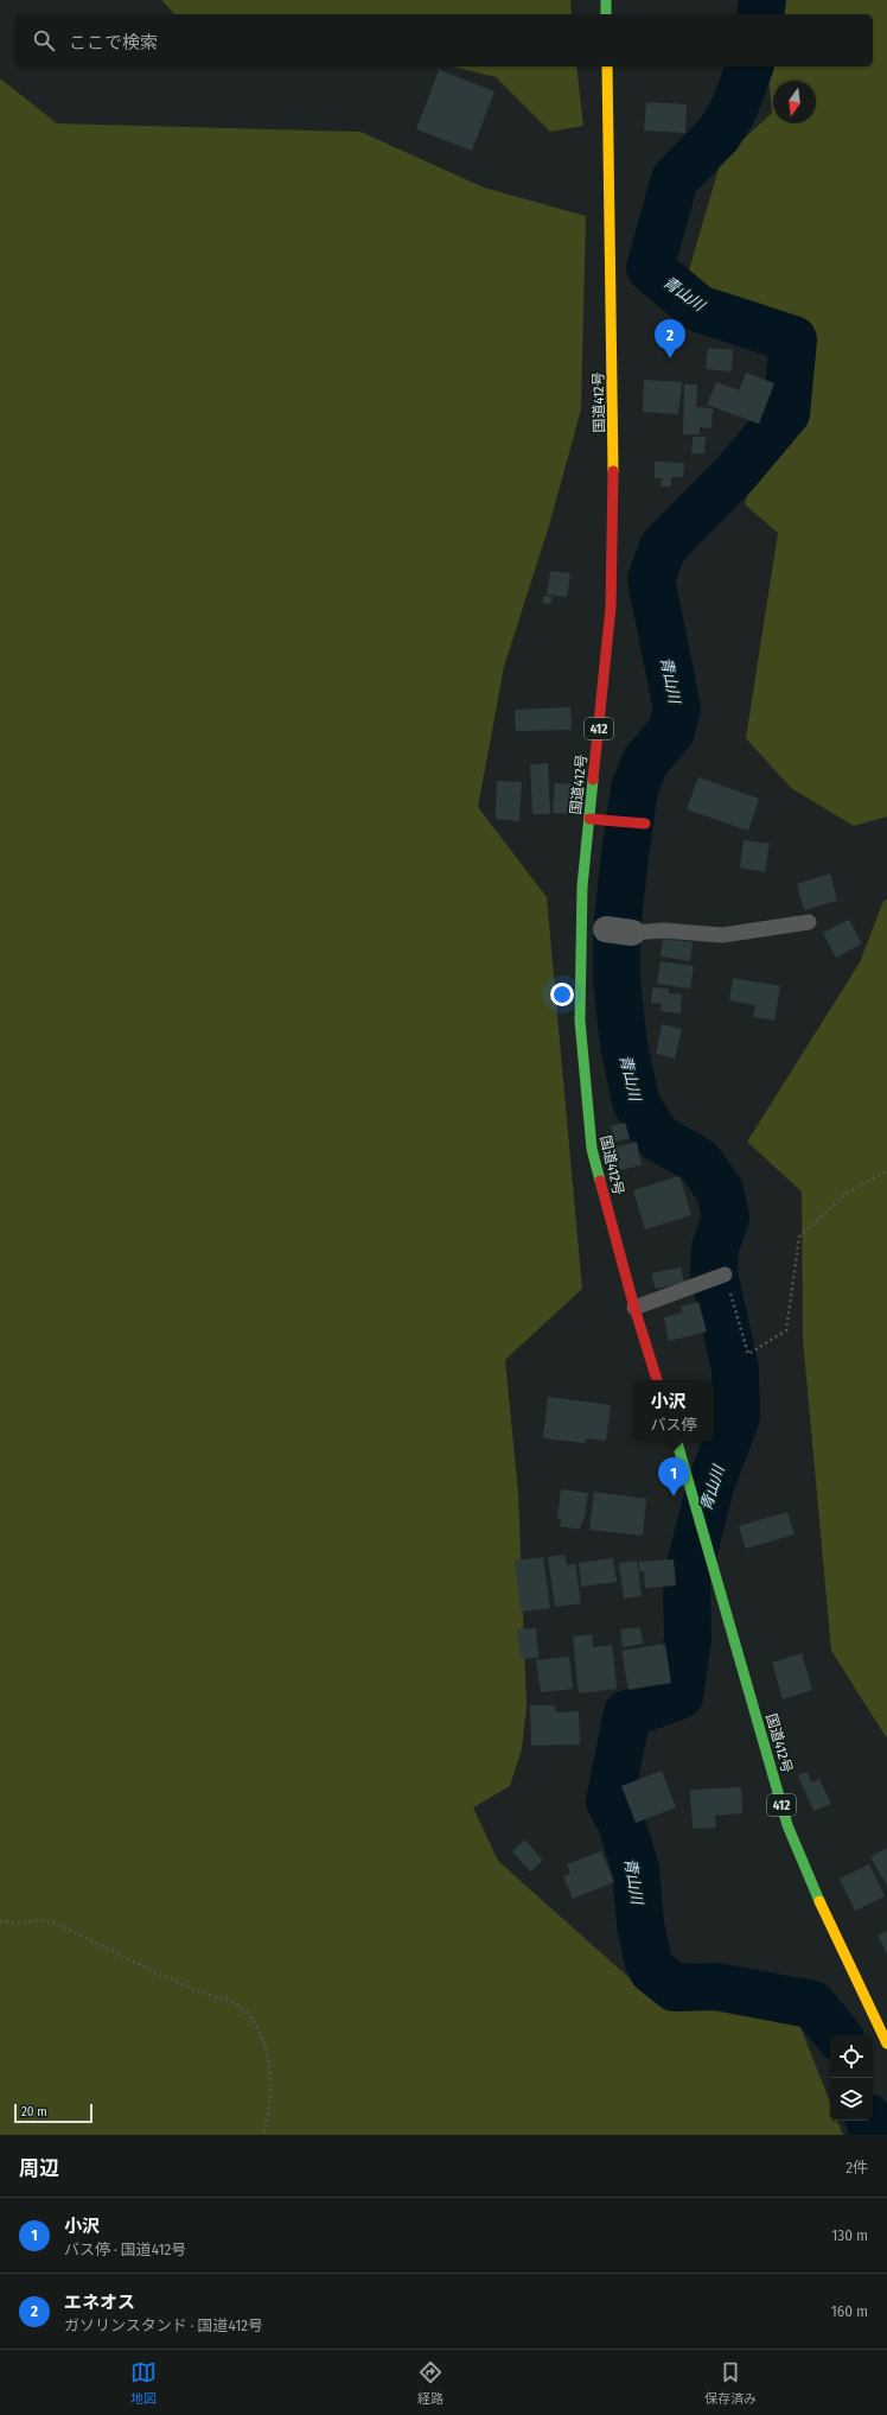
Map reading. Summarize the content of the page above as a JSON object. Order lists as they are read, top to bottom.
{
  "streets": {
    "main road": ["国道412号", "412"]
  },
  "water": ["青山川"],
  "scale_bar": "20 m",
  "north": "bottom",
  "page": {
    "search": "ここで検索",
    "pins": ["2", "1"],
    "popup": ["小沢", "バス停"],
    "scale": "20 m",
    "heading": ["周辺", "2件"],
    "list": [
      {
        "mark": "1",
        "name": "小沢",
        "note": "バス停 · 国道412号",
        "value": "130 m"
      },
      {
        "mark": "2",
        "name": "エネオス",
        "note": "ガソリンスタンド · 国道412号",
        "value": "160 m"
      }
    ],
    "nav": ["地図", "経路", "保存済み"]
  }
}
